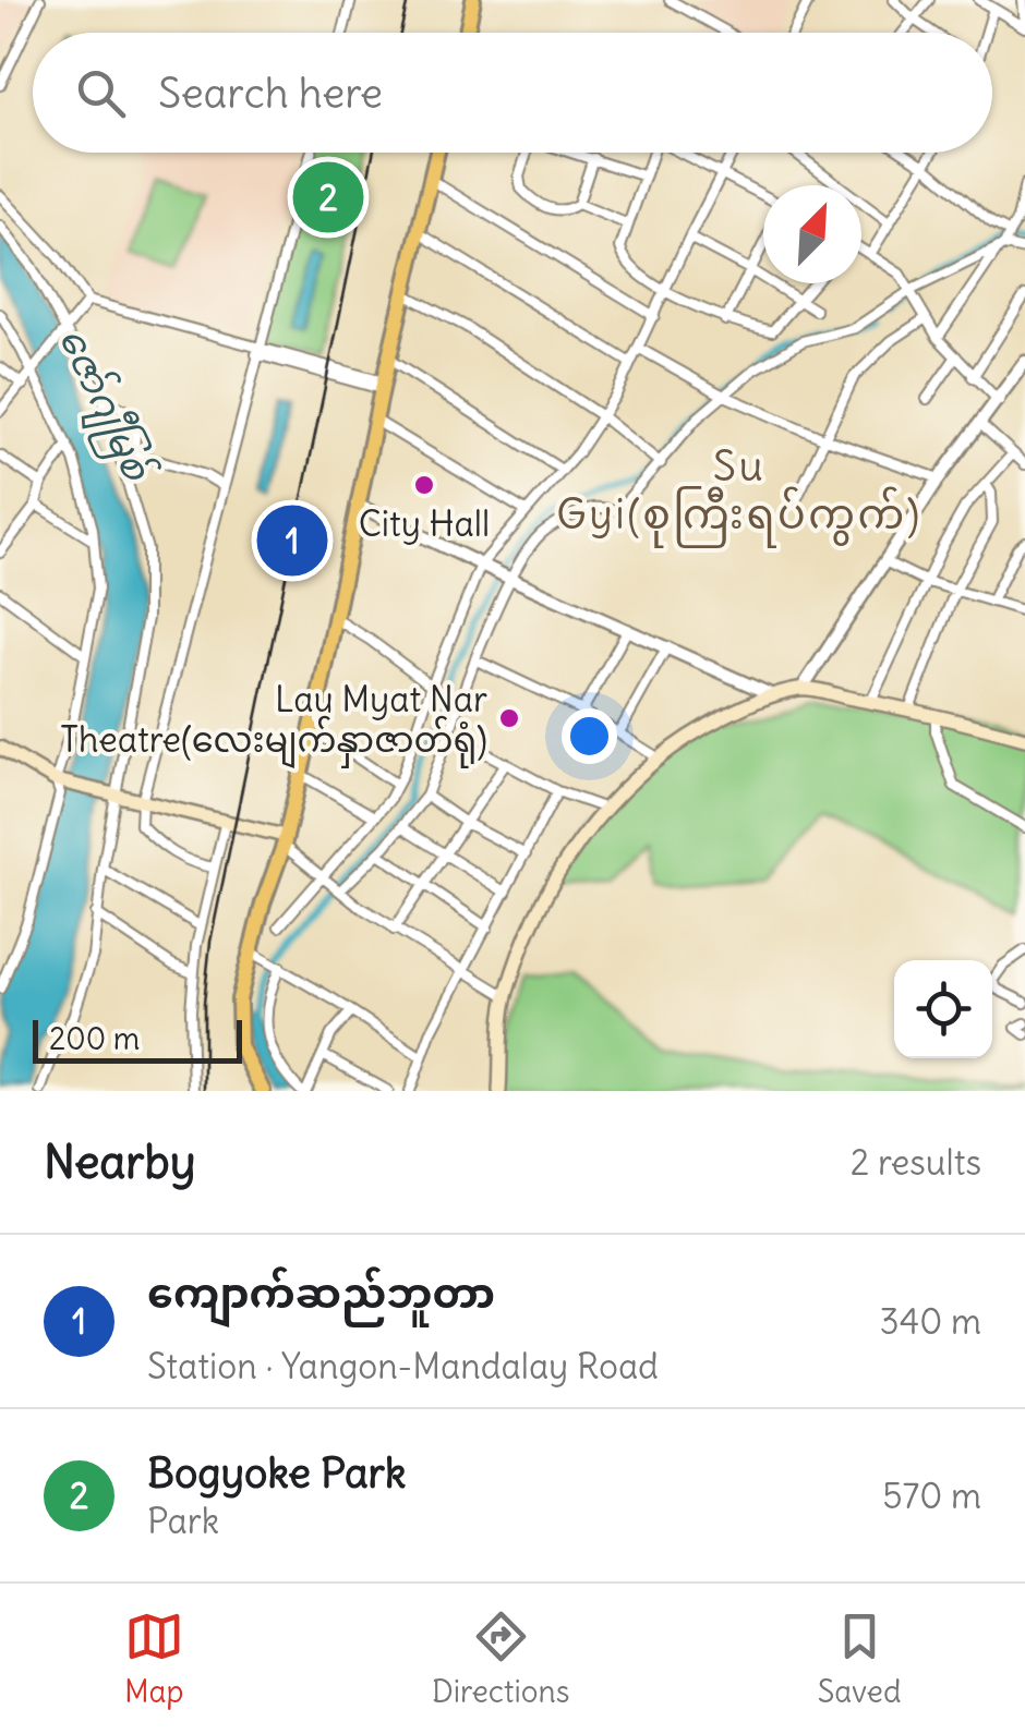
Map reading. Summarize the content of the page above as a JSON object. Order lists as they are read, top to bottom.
{
  "districts": ["Su Gyi(စုကြီးရပ်ကွက်)"],
  "water": ["ဇော်ဂျီမြစ်"],
  "places": ["City Hall", "Lay Myat Nar Theatre(လေးမျက်နှာဇာတ်ရုံ)"],
  "scale_bar": "200 m",
  "north": "top right",
  "page": {
    "search": "Search here",
    "pins": ["2", "1"],
    "scale": "200 m",
    "heading": ["Nearby", "2 results"],
    "list": [
      {
        "mark": "1",
        "name": "ကျောက်ဆည်ဘူတာ",
        "note": "Station · Yangon-Mandalay Road",
        "value": "340 m"
      },
      {
        "mark": "2",
        "name": "Bogyoke Park",
        "note": "Park",
        "value": "570 m"
      }
    ],
    "nav": ["Map", "Directions", "Saved"]
  }
}
